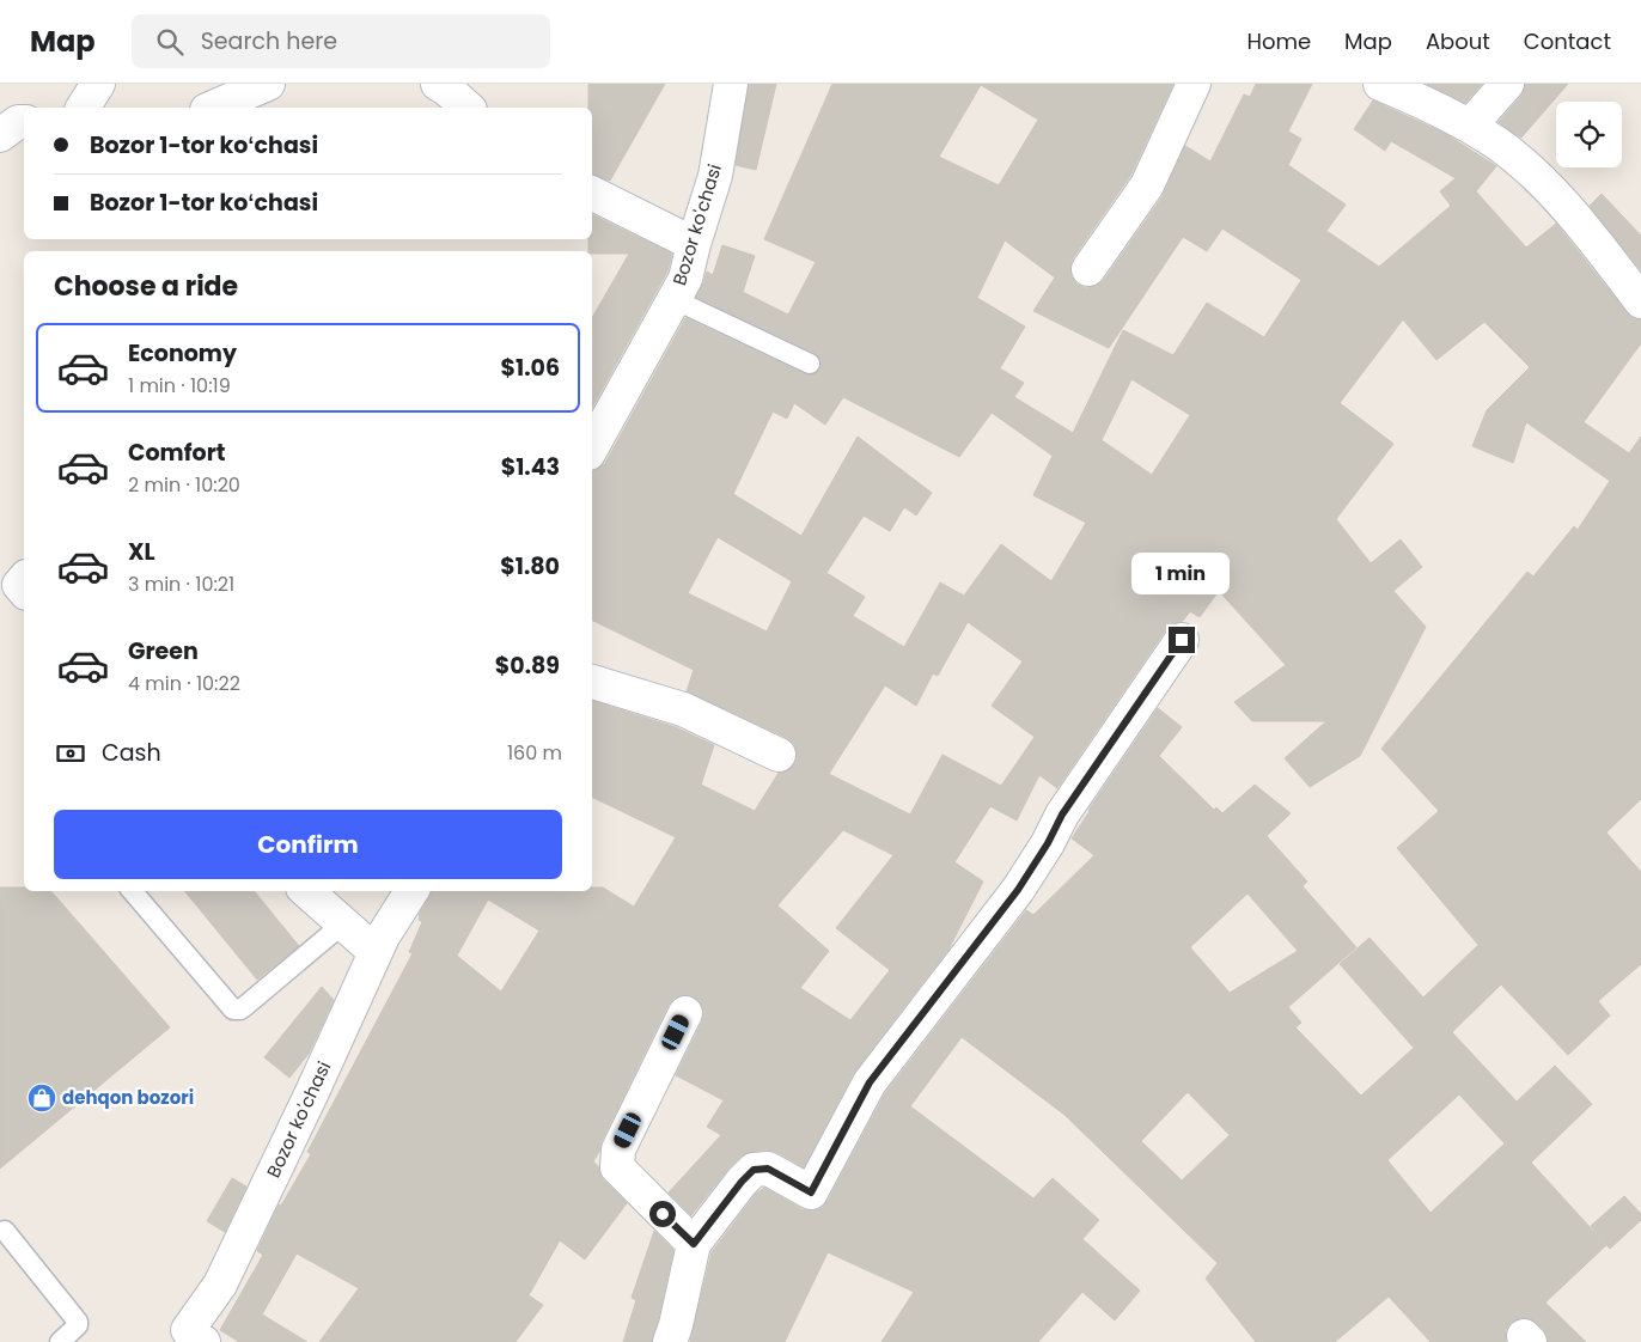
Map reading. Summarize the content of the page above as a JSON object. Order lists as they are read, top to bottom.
{
  "streets": {
    "street": ["Bozor ko'chasi"]
  },
  "places": {
    "shop": ["dehqon bozori"]
  },
  "page": {
    "header": "Map",
    "search": "Search here",
    "nav": [
      "Home",
      "Map",
      "About",
      "Contact"
    ],
    "banner": ["Bozor 1-tor koʻchasi", "Bozor 1-tor koʻchasi"],
    "heading": "Choose a ride",
    "list": [
      {
        "name": "Economy",
        "note": "1 min · 10:19",
        "value": "$1.06"
      },
      {
        "name": "Comfort",
        "note": "2 min · 10:20",
        "value": "$1.43"
      },
      {
        "name": "XL",
        "note": "3 min · 10:21",
        "value": "$1.80"
      },
      {
        "name": "Green",
        "note": "4 min · 10:22",
        "value": "$0.89"
      }
    ],
    "bubble": "1 min",
    "pay": ["Cash", "160 m"],
    "buttons": "Confirm"
  }
}
